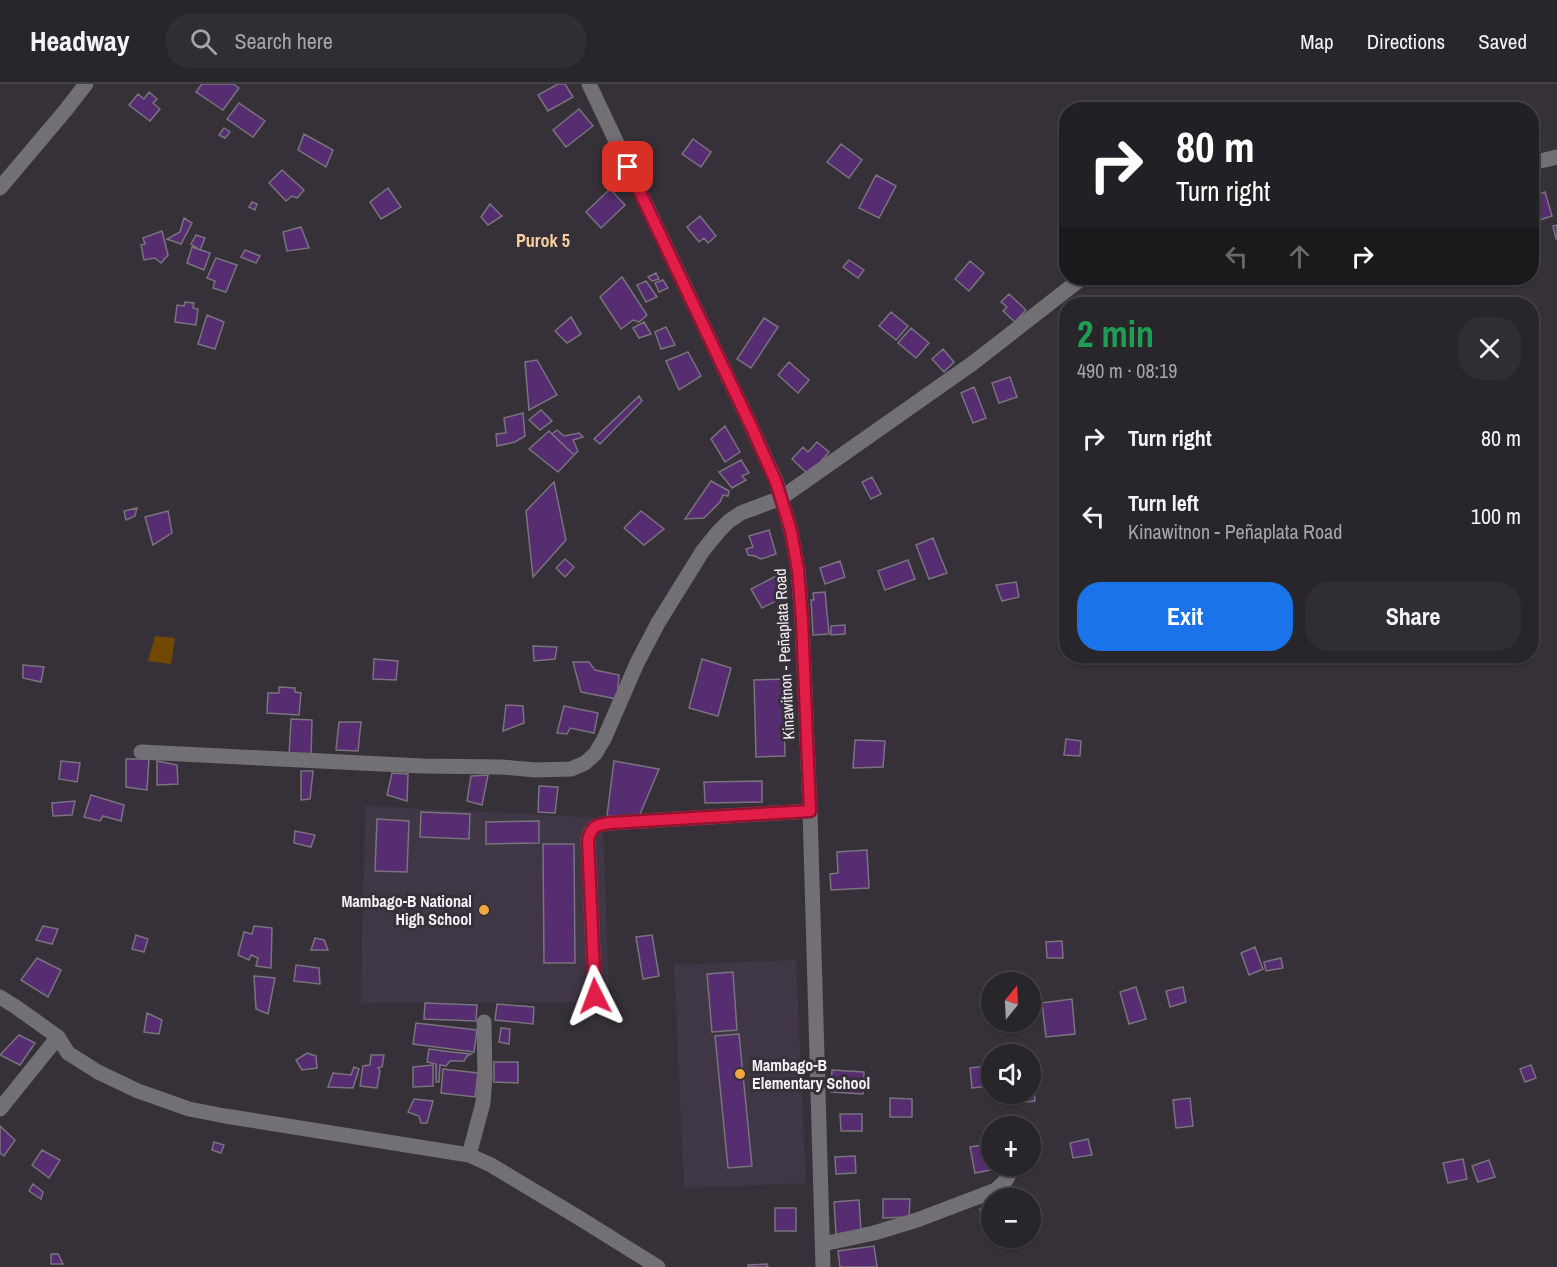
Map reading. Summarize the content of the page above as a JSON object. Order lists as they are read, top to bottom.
{
  "streets": {
    "street": ["Kinawitnon - Peñaplata Road"]
  },
  "districts": ["Purok 5"],
  "places": ["Mambago-B National High School", "Mambago-B Elementary School"],
  "north": "top",
  "page": {
    "header": "Headway",
    "search": "Search here",
    "nav": ["Map", "Directions", "Saved"],
    "turn": ["80 m", "Turn right"],
    "heading": ["2 min", "490 m · 08:19"],
    "list": [
      {
        "name": "Turn right",
        "value": "80 m"
      },
      {
        "name": "Turn left",
        "note": "Kinawitnon - Peñaplata Road",
        "value": "100 m"
      }
    ],
    "buttons": ["Exit", "Share"],
    "map_buttons": ["+", "−"]
  }
}
